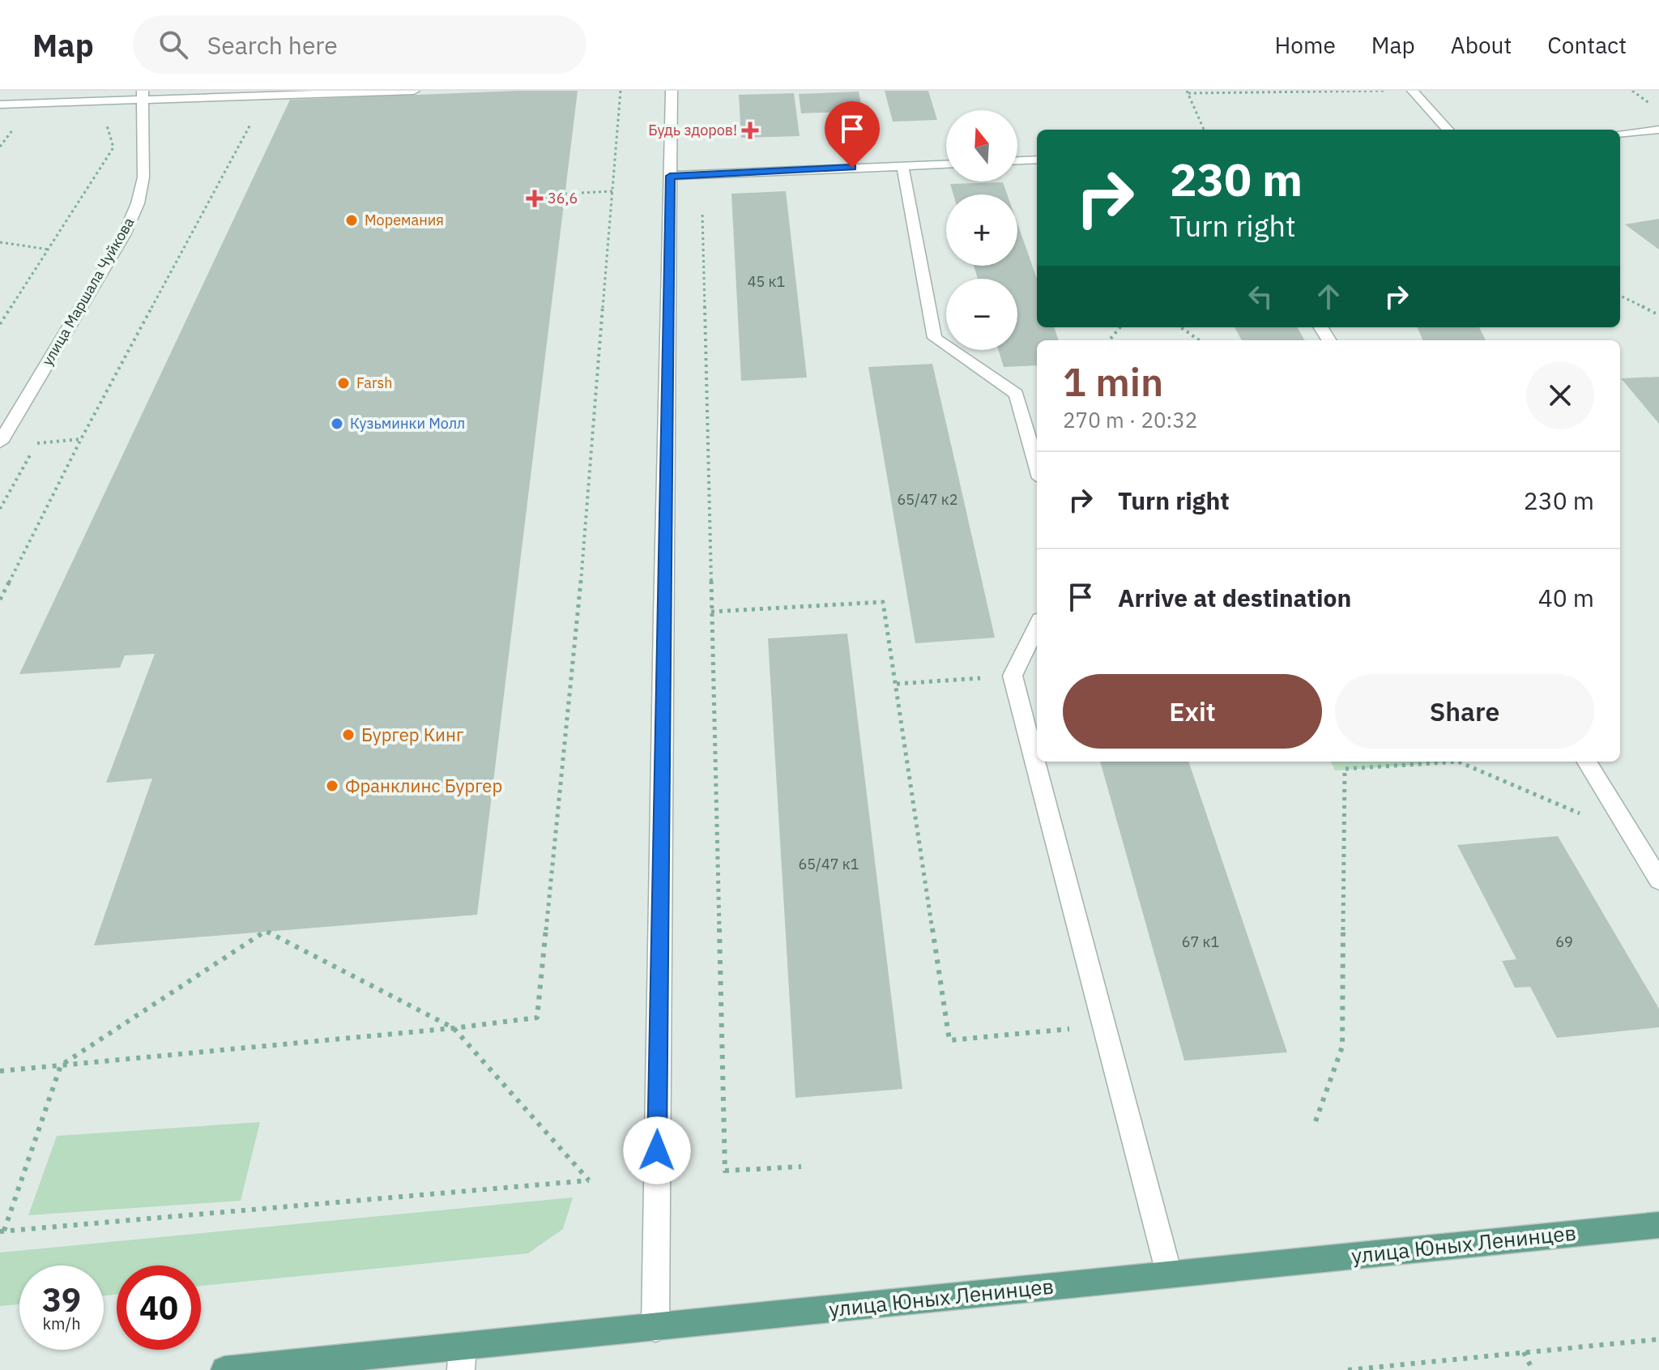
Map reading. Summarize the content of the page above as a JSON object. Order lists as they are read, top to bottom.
{
  "streets": {
    "main road": ["улица Юных Ленинцев"],
    "street": ["улица Маршала Чуйкова"]
  },
  "places": {
    "health": ["Будь здоров!", "36,6"],
    "other": [
      "Моремания",
      "Farsh",
      "Кузьминки Молл",
      "Бургер Кинг",
      "Франклинс Бургер"
    ]
  },
  "house_numbers": [
    "45 к1",
    "65/47 к2",
    "65/47 к1",
    "67 к1",
    "69"
  ],
  "north": "top",
  "page": {
    "header": "Map",
    "search": "Search here",
    "nav": [
      "Home",
      "Map",
      "About",
      "Contact"
    ],
    "map_buttons": ["+", "−"],
    "turn": ["230 m", "Turn right"],
    "heading": ["1 min", "270 m · 20:32"],
    "list": [
      {
        "name": "Turn right",
        "value": "230 m"
      },
      {
        "name": "Arrive at destination",
        "value": "40 m"
      }
    ],
    "buttons": ["Exit", "Share"],
    "speed": "39 km/h",
    "limit": "40"
  }
}
